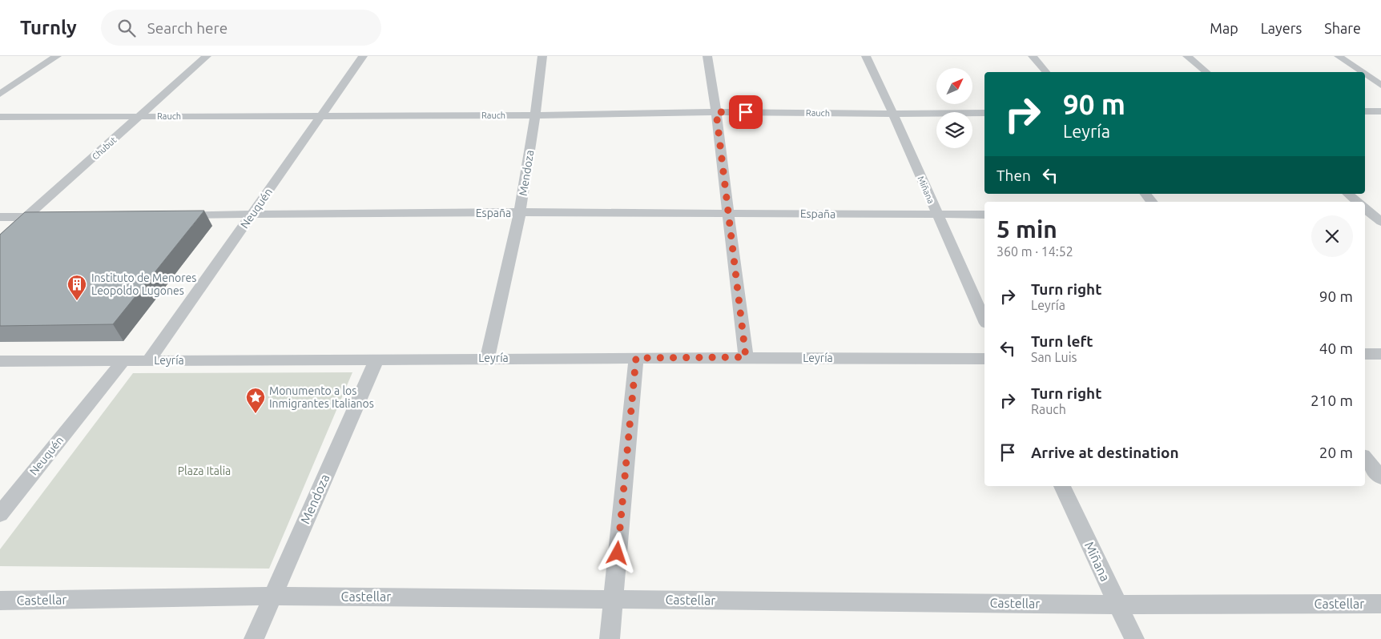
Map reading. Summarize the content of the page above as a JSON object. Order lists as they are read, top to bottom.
{
  "streets": {
    "street": [
      "Rauch",
      "Chubut",
      "Mendoza",
      "Miñana",
      "Neuquén",
      "España",
      "Leyría",
      "Castellar"
    ]
  },
  "crossings": [
    ["Rauch", "Chubut"],
    ["Rauch", "Mendoza"],
    ["Rauch", "Miñana"],
    ["Rauch", "Neuquén"],
    ["Mendoza", "España"],
    ["Mendoza", "Leyría"],
    ["Mendoza", "Castellar"],
    ["Miñana", "España"],
    ["Miñana", "Castellar"],
    ["Neuquén", "España"],
    ["Neuquén", "Leyría"]
  ],
  "parks": ["Plaza Italia"],
  "places": {
    "building": ["Instituto de Menores Leopoldo Lugones"],
    "place": ["Monumento a los Inmigrantes Italianos"]
  },
  "north": "top right",
  "page": {
    "header": "Turnly",
    "search": "Search here",
    "nav": ["Map", "Layers", "Share"],
    "turn": ["90 m", "Leyría"],
    "then": "Then",
    "heading": ["5 min", "360 m · 14:52"],
    "list": [
      {
        "name": "Turn right",
        "note": "Leyría",
        "value": "90 m"
      },
      {
        "name": "Turn left",
        "note": "San Luis",
        "value": "40 m"
      },
      {
        "name": "Turn right",
        "note": "Rauch",
        "value": "210 m"
      },
      {
        "name": "Arrive at destination",
        "value": "20 m"
      }
    ]
  }
}
